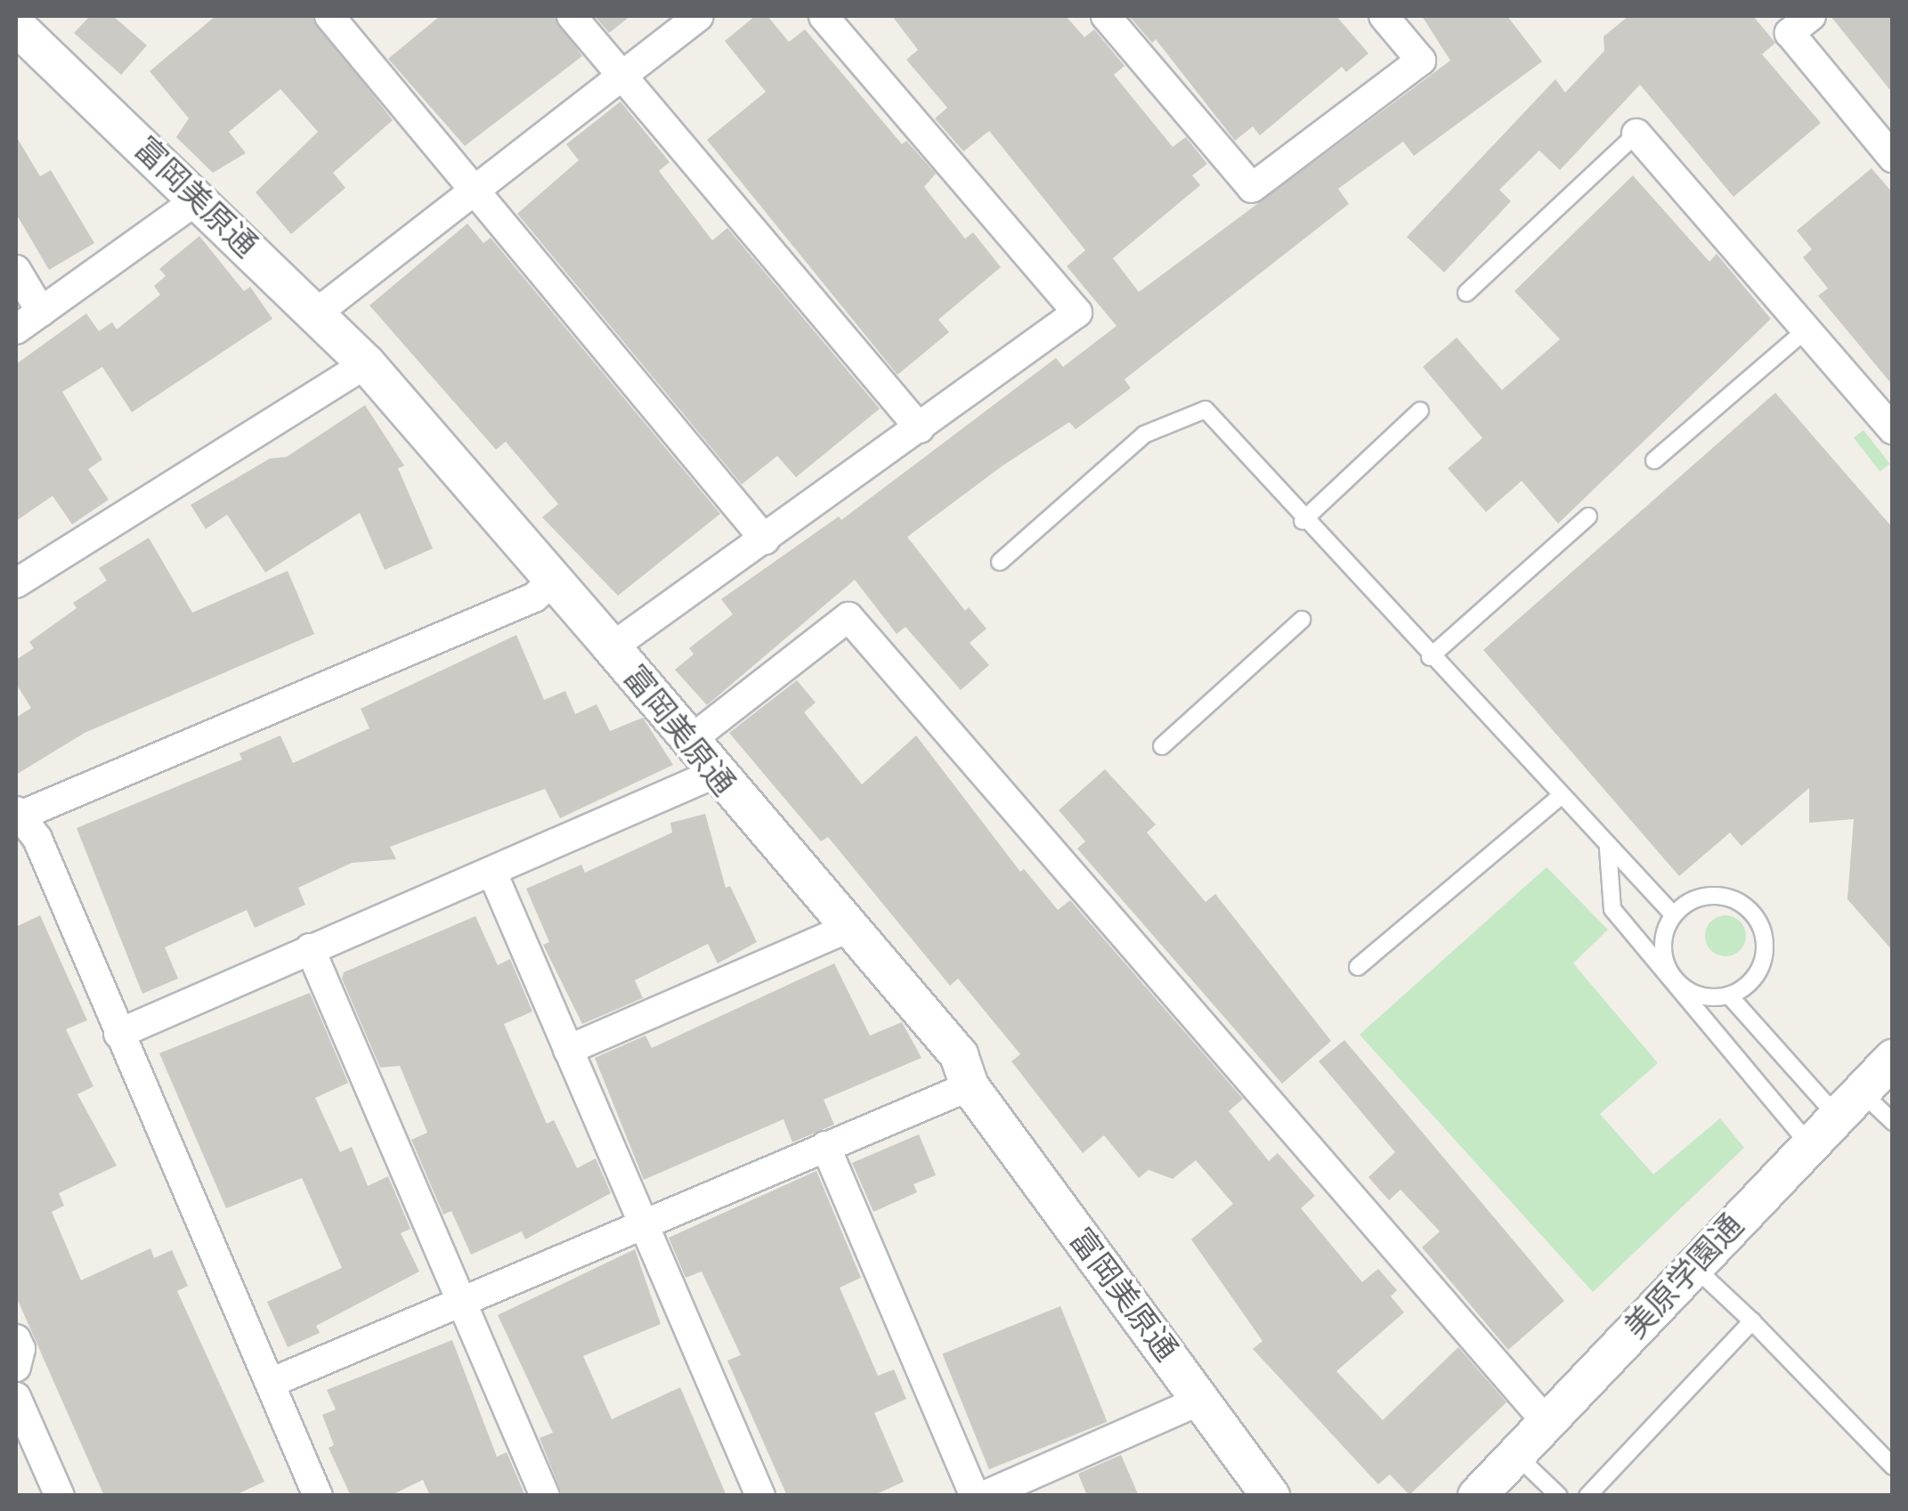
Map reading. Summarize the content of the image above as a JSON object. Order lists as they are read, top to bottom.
{
  "streets": {
    "street": ["富岡美原通", "美原学園通"]
  }
}
